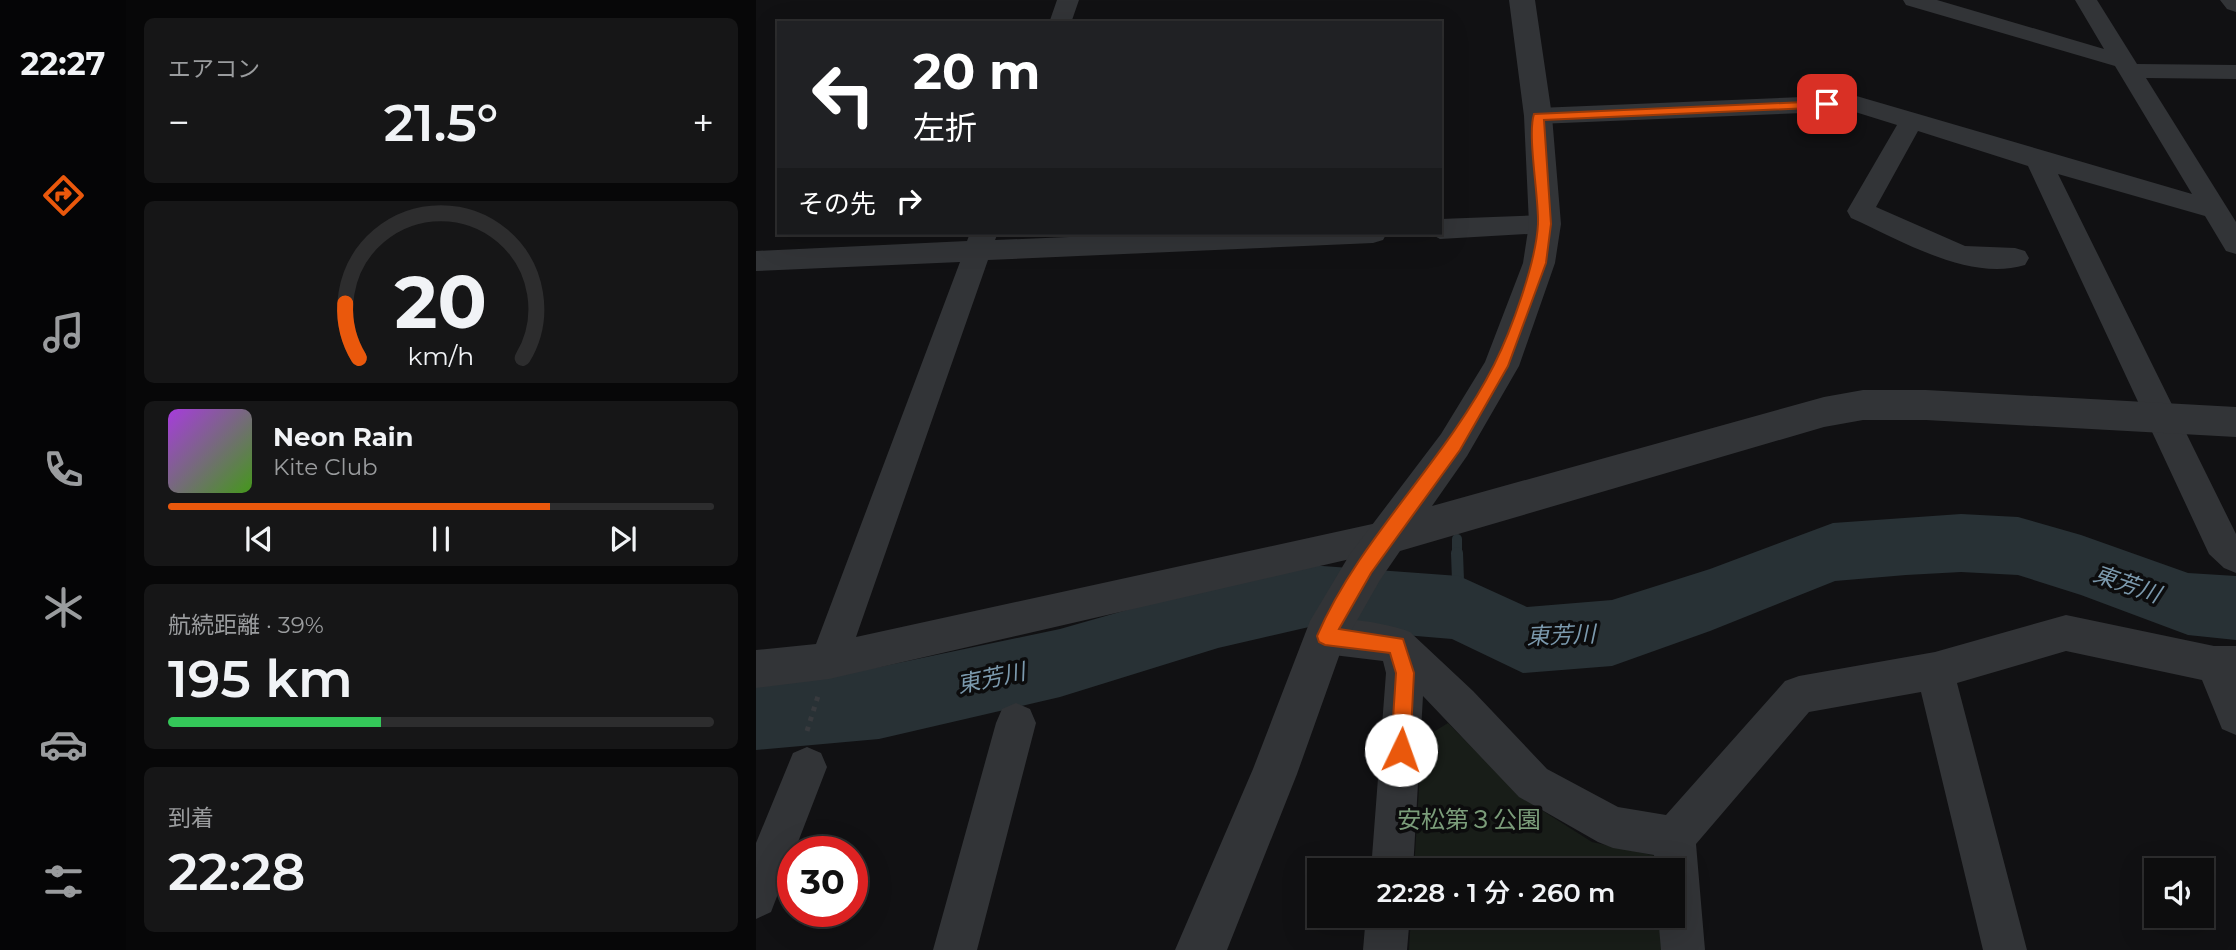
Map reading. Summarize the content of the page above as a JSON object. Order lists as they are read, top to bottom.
{
  "water": ["東芳川"],
  "parks": ["安松第３公園"],
  "page": {
    "tabs": "22:27",
    "tile": [
      "エアコン",
      ["航続距離 · 39%", "195 km"],
      ["到着", "22:28"]
    ],
    "turn": ["20 m", "左折"],
    "heat": ["−", "21.5°", "+"],
    "then": "その先",
    "song": ["Neon Rain", "Kite Club"],
    "limit": "30",
    "trip": "22:28 · 1 分 · 260 m",
    "gauge": ["20", "km/h"]
  }
}
